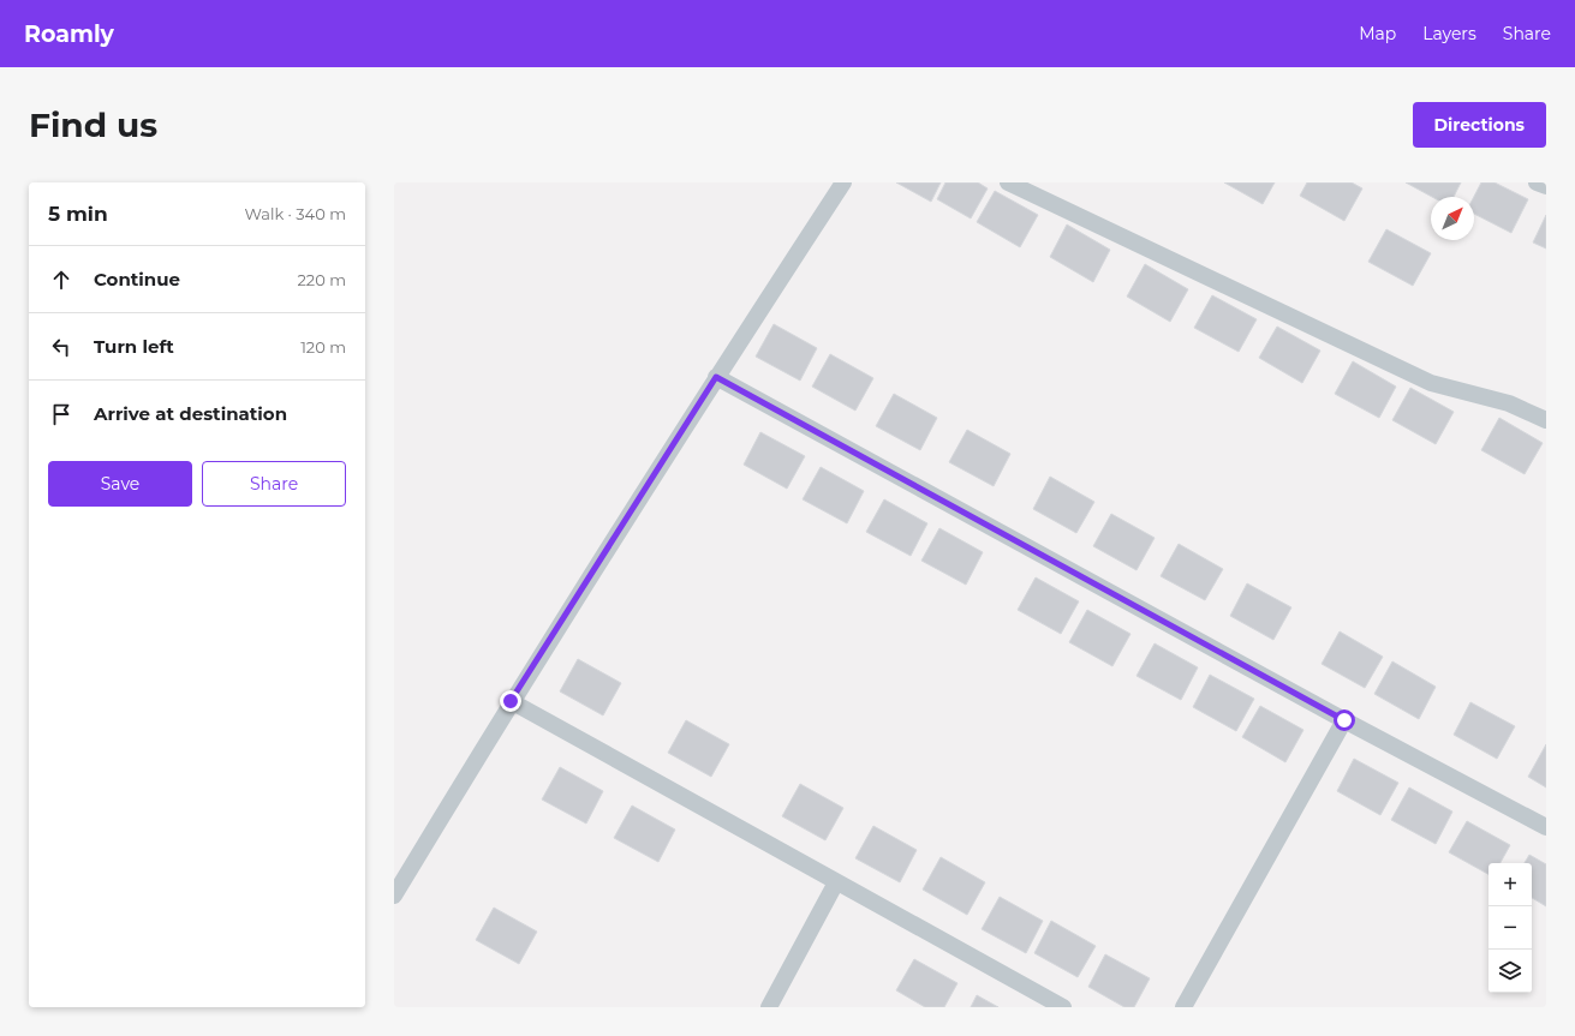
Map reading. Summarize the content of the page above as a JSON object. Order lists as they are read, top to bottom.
{
  "north": "top right",
  "page": {
    "header": "Roamly",
    "nav": ["Map", "Layers", "Share"],
    "buttons": [
      "Directions",
      ["Save", "Share"]
    ],
    "title": "Find us",
    "heading": ["5 min", "Walk · 340 m"],
    "list": [
      ["Continue", "220 m"],
      ["Turn left", "120 m"],
      "Arrive at destination"
    ],
    "map_buttons": ["+", "−"]
  }
}
